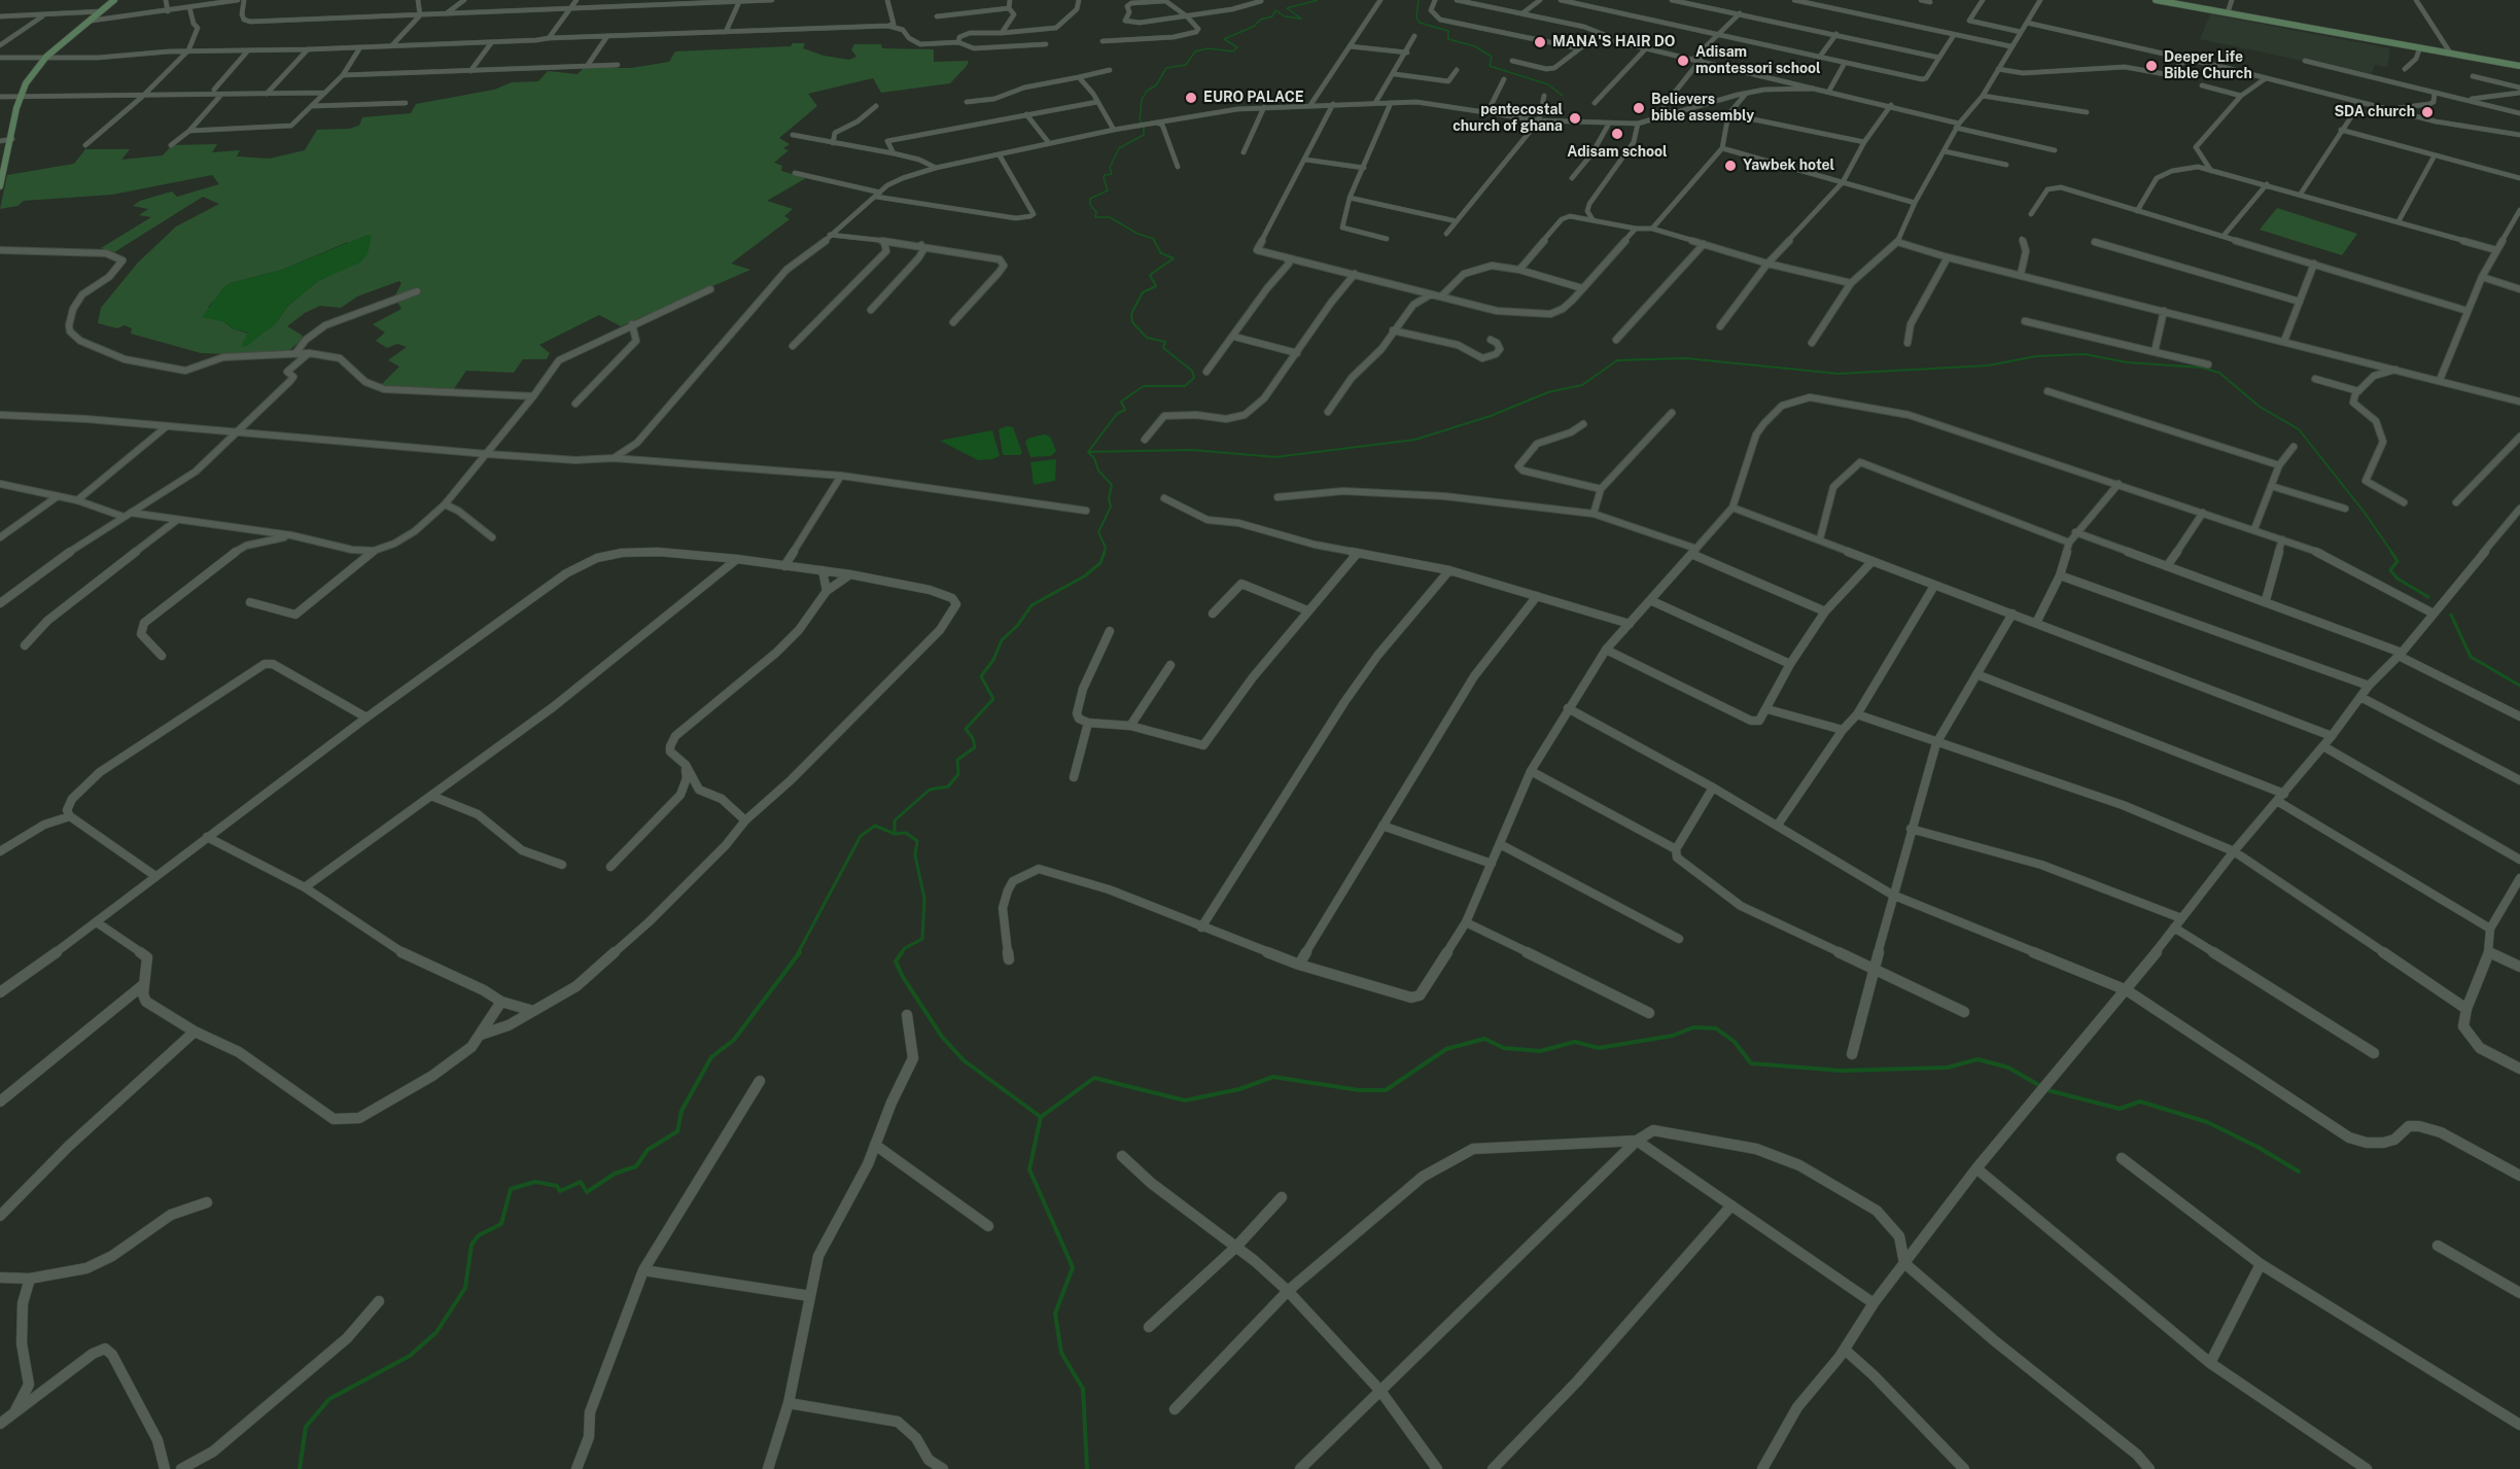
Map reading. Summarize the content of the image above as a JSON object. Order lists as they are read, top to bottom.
{
  "places": [
    "MANA'S HAIR DO",
    "Adisam montessori school",
    "Deeper Life Bible Church",
    "EURO PALACE",
    "Believers bible assembly",
    "SDA church",
    "pentecostal church of ghana",
    "Adisam school",
    "Yawbek hotel"
  ]
}
